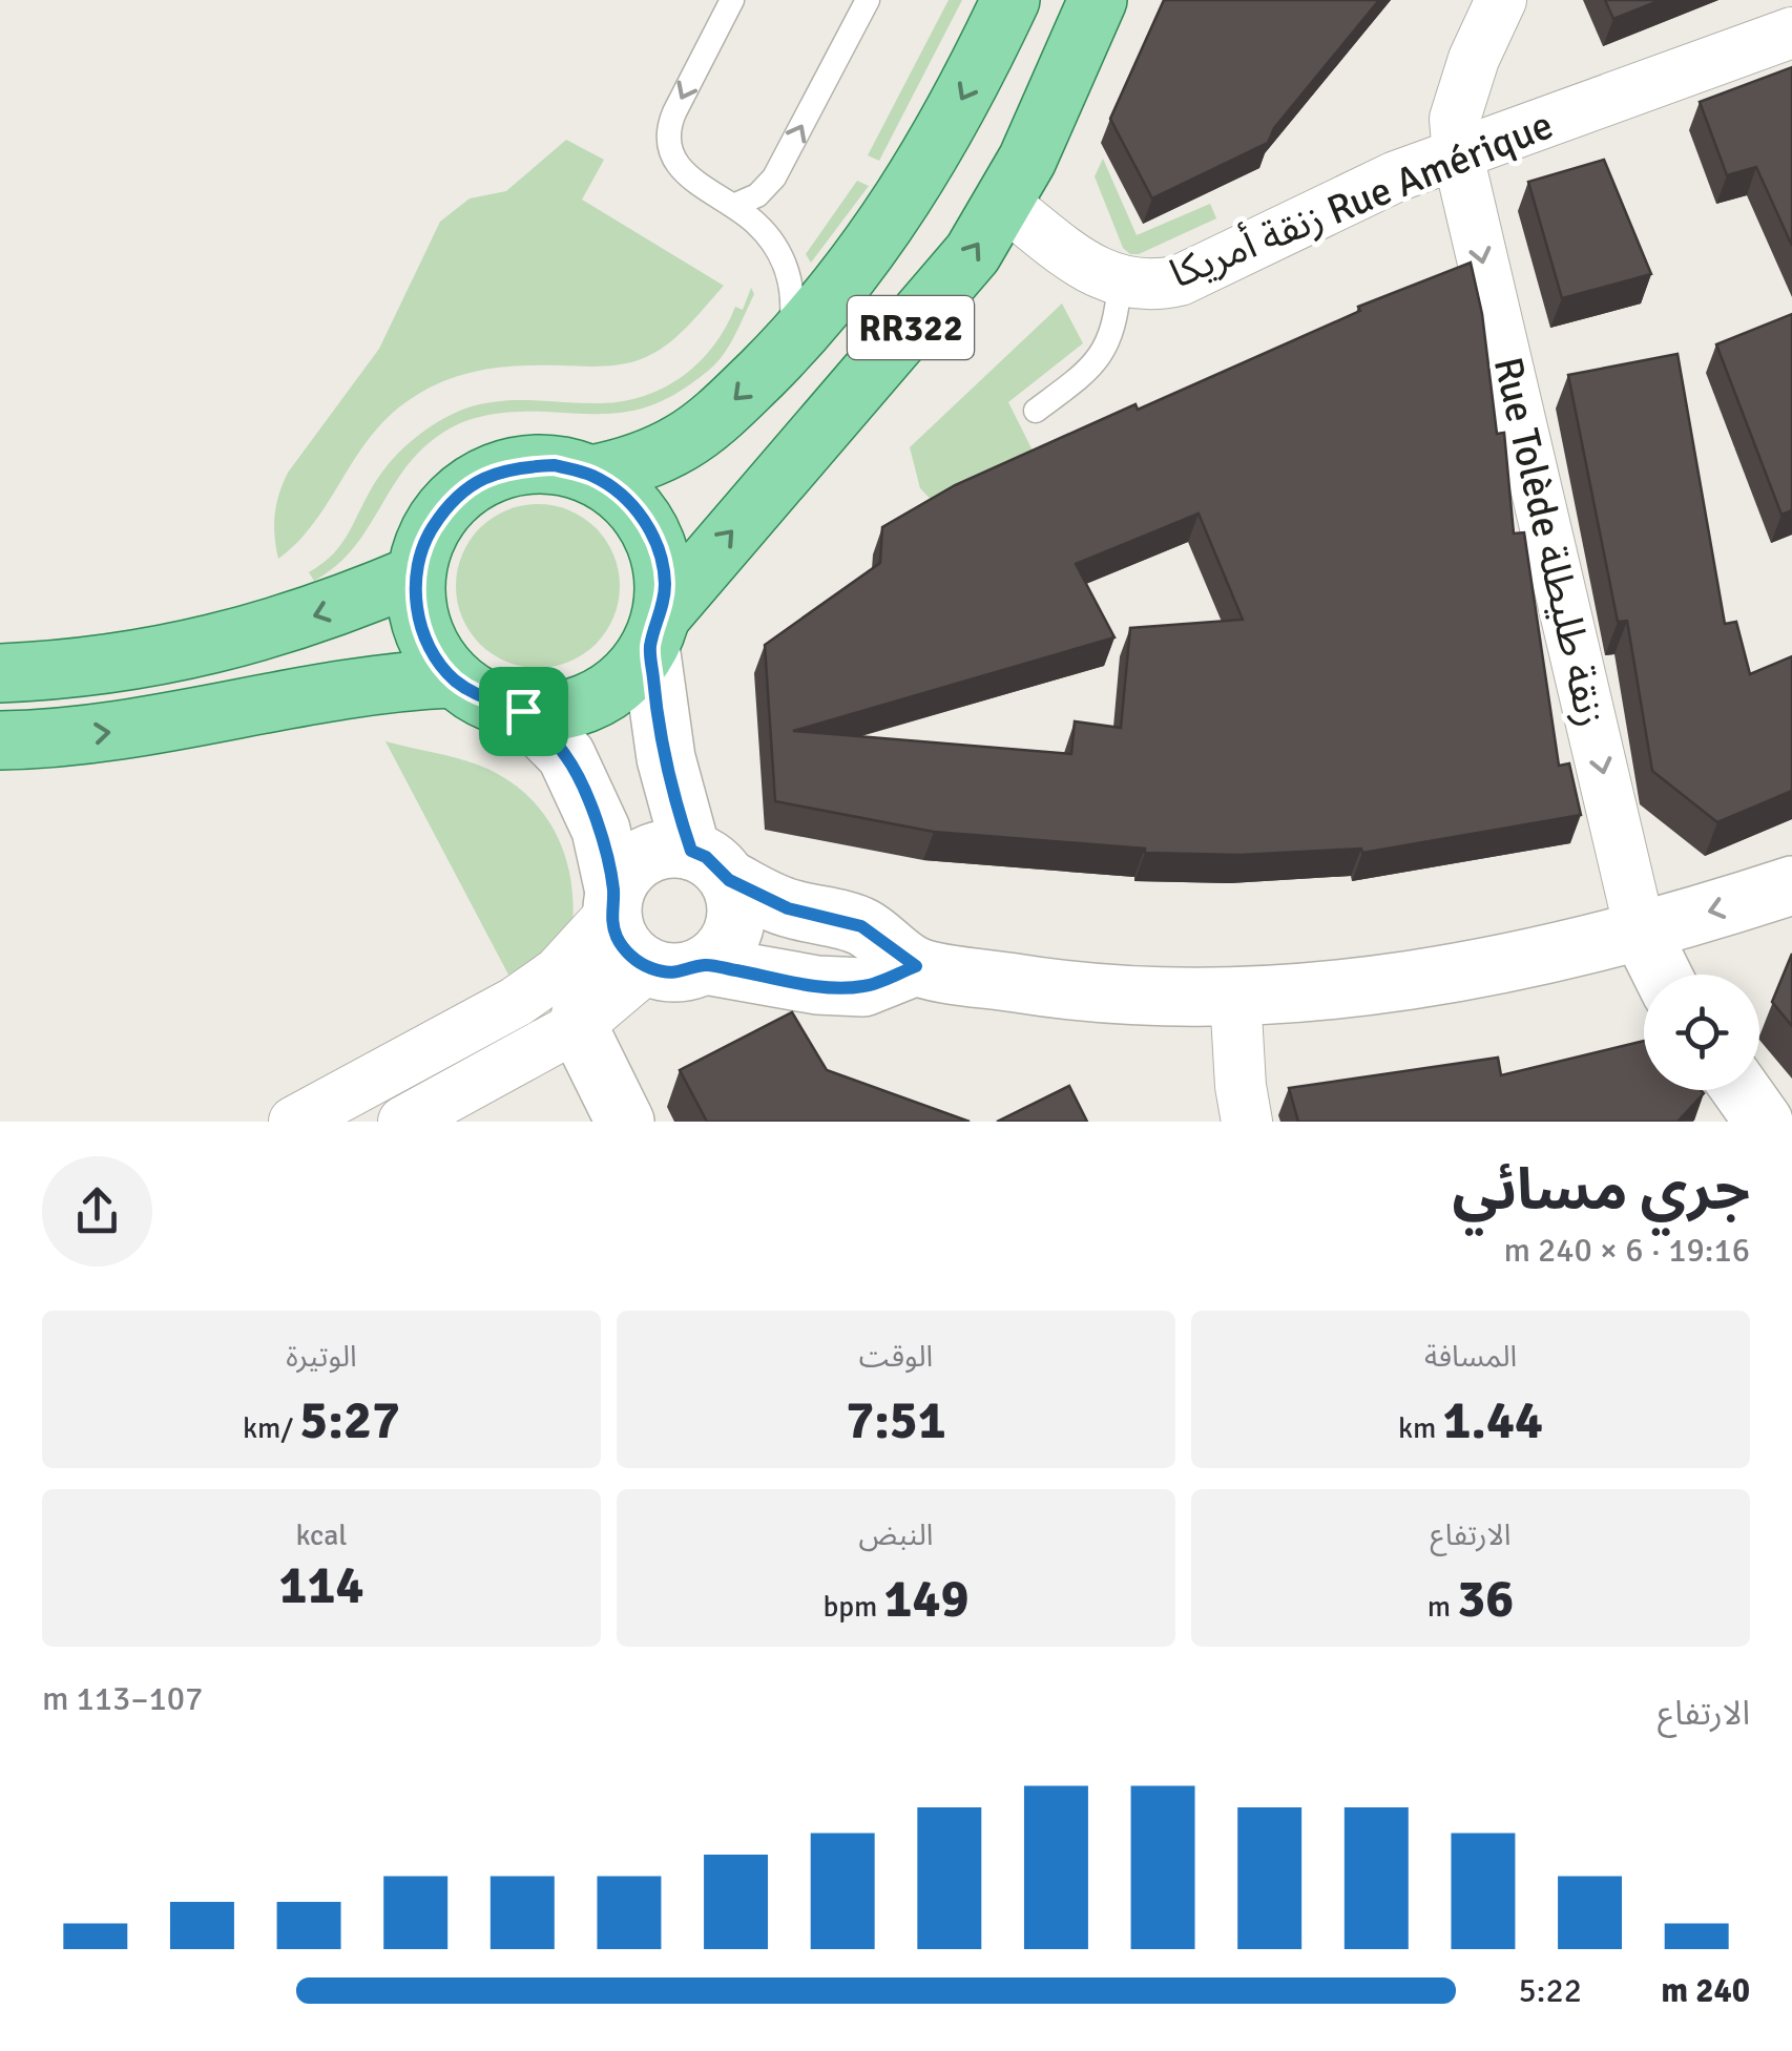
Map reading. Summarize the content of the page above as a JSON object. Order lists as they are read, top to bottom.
{
  "streets": {
    "main road": ["RR322"],
    "street": ["زنقة أمريكا Rue Amérique", "Rue Tolède زنقة طليطلة"]
  },
  "crossings": [
    ["زنقة أمريكا Rue Amérique", "RR322"],
    ["زنقة أمريكا Rue Amérique", "Rue Tolède زنقة طليطلة"]
  ],
  "one_way": ["Rue Tolède زنقة طليطلة"],
  "page": {
    "heading": ["جري مسائي", "19:16 · 6 × 240 m"],
    "stats": [
      ["المسافة", "1.44 km"],
      ["الوقت", "7:51"],
      ["الوتيرة", "5:27 /km"],
      ["الارتفاع", "36 m"],
      ["النبض", "149 bpm"],
      ["kcal", "114"]
    ],
    "chart": ["الارتفاع", "107–113 m"],
    "list": [
      {
        "name": "240 m",
        "note": "5:22"
      }
    ]
  }
}
